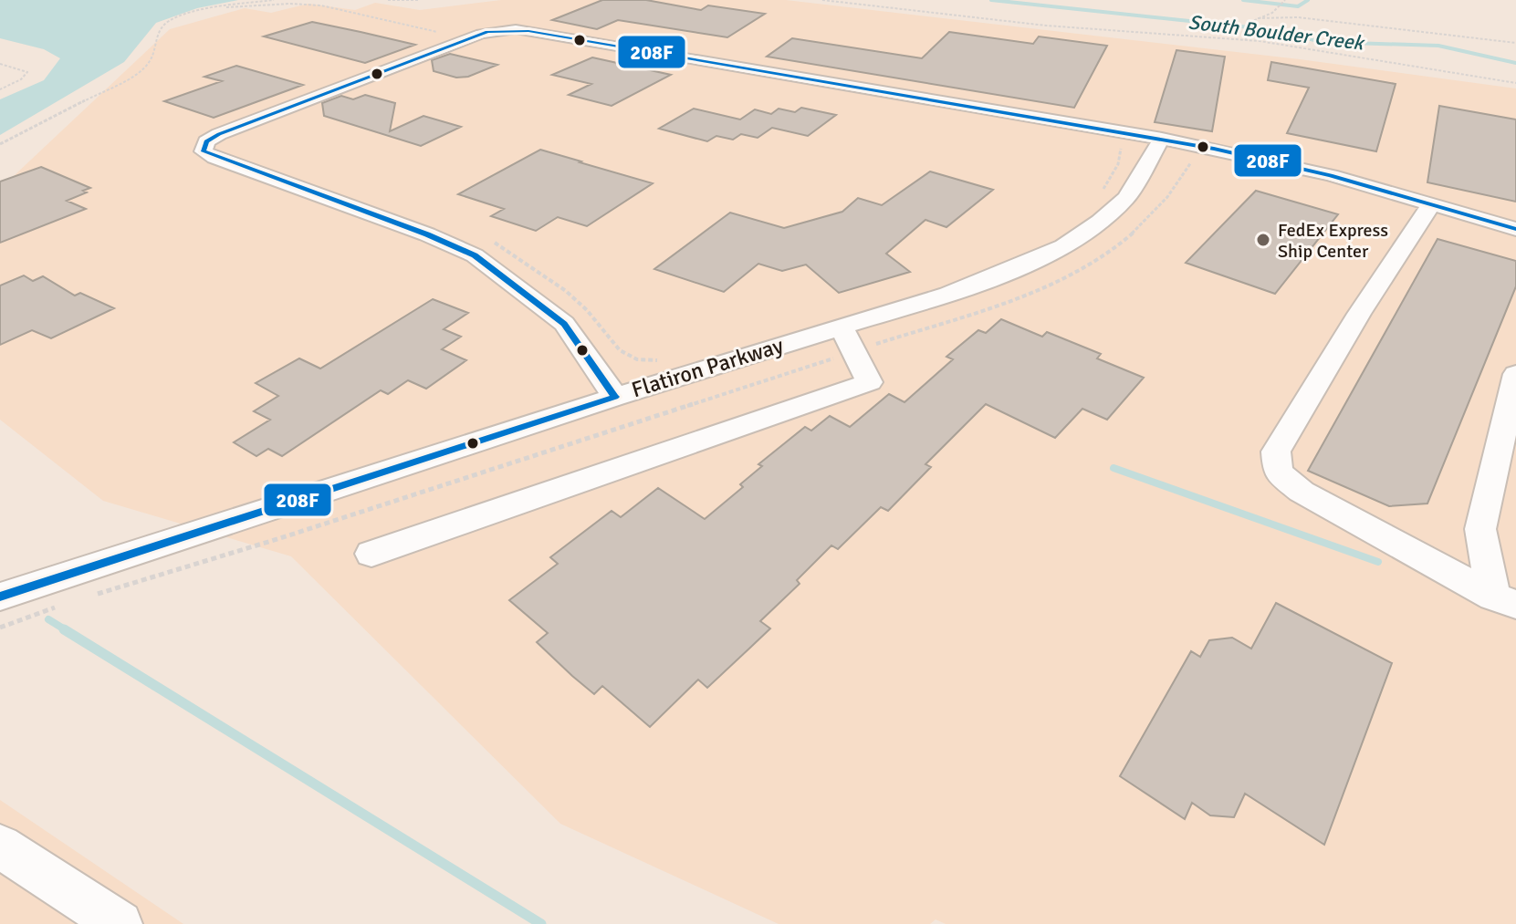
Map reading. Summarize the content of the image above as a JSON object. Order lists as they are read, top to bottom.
{
  "streets": {
    "street": ["Flatiron Parkway"]
  },
  "water": ["South Boulder Creek"],
  "places": ["FedEx Express Ship Center"],
  "lines": ["transit line 208F"]
}
